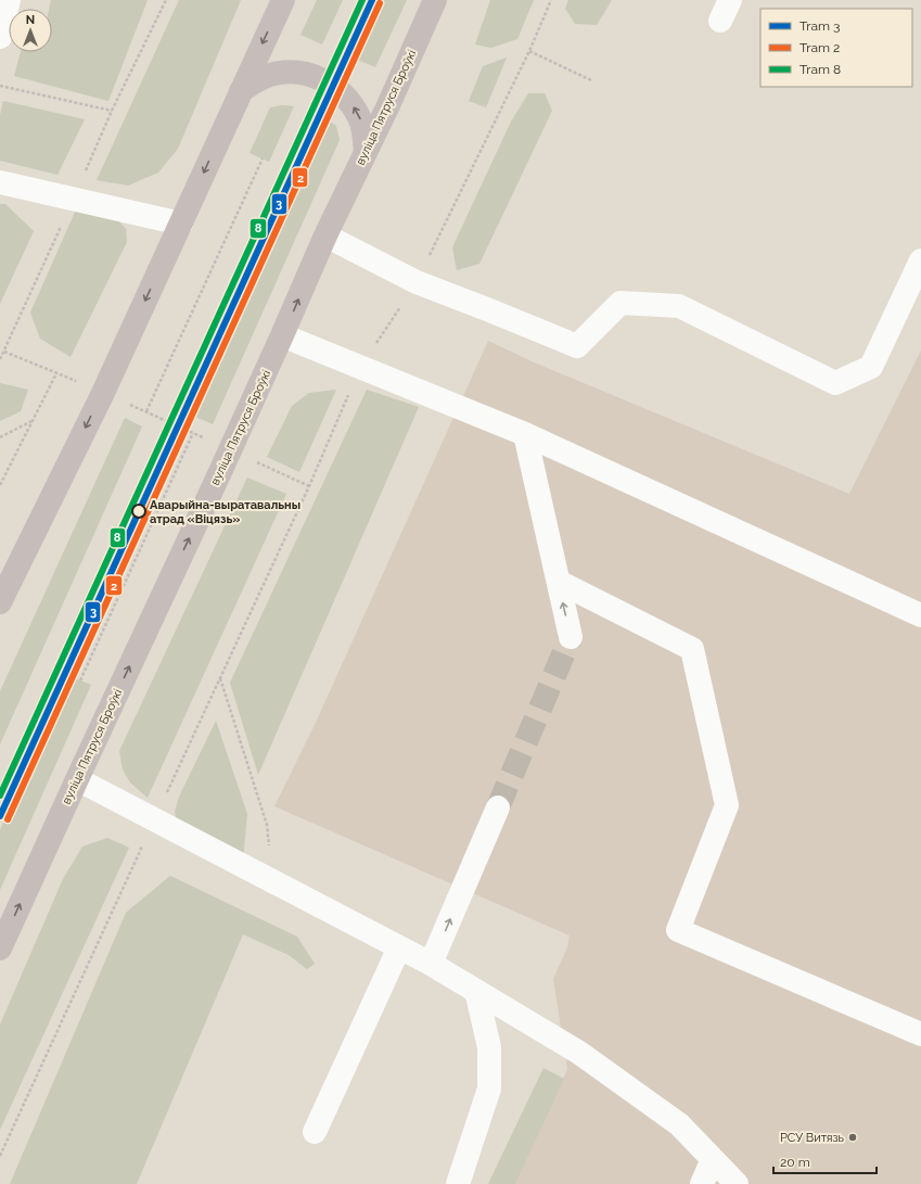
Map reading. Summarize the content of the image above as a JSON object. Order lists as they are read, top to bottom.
{
  "streets": {
    "main road": ["вуліца Пятруся Броўкі"]
  },
  "places": ["Аварыйна-выратавальны атрад «Віцязь»", "РСУ Витязь"],
  "lines": ["tram line 3", "tram line 8", "tram line 2"],
  "legend": ["Tram 3", "Tram 2", "Tram 8"],
  "scale_bar": "20 m",
  "north": "top"
}
